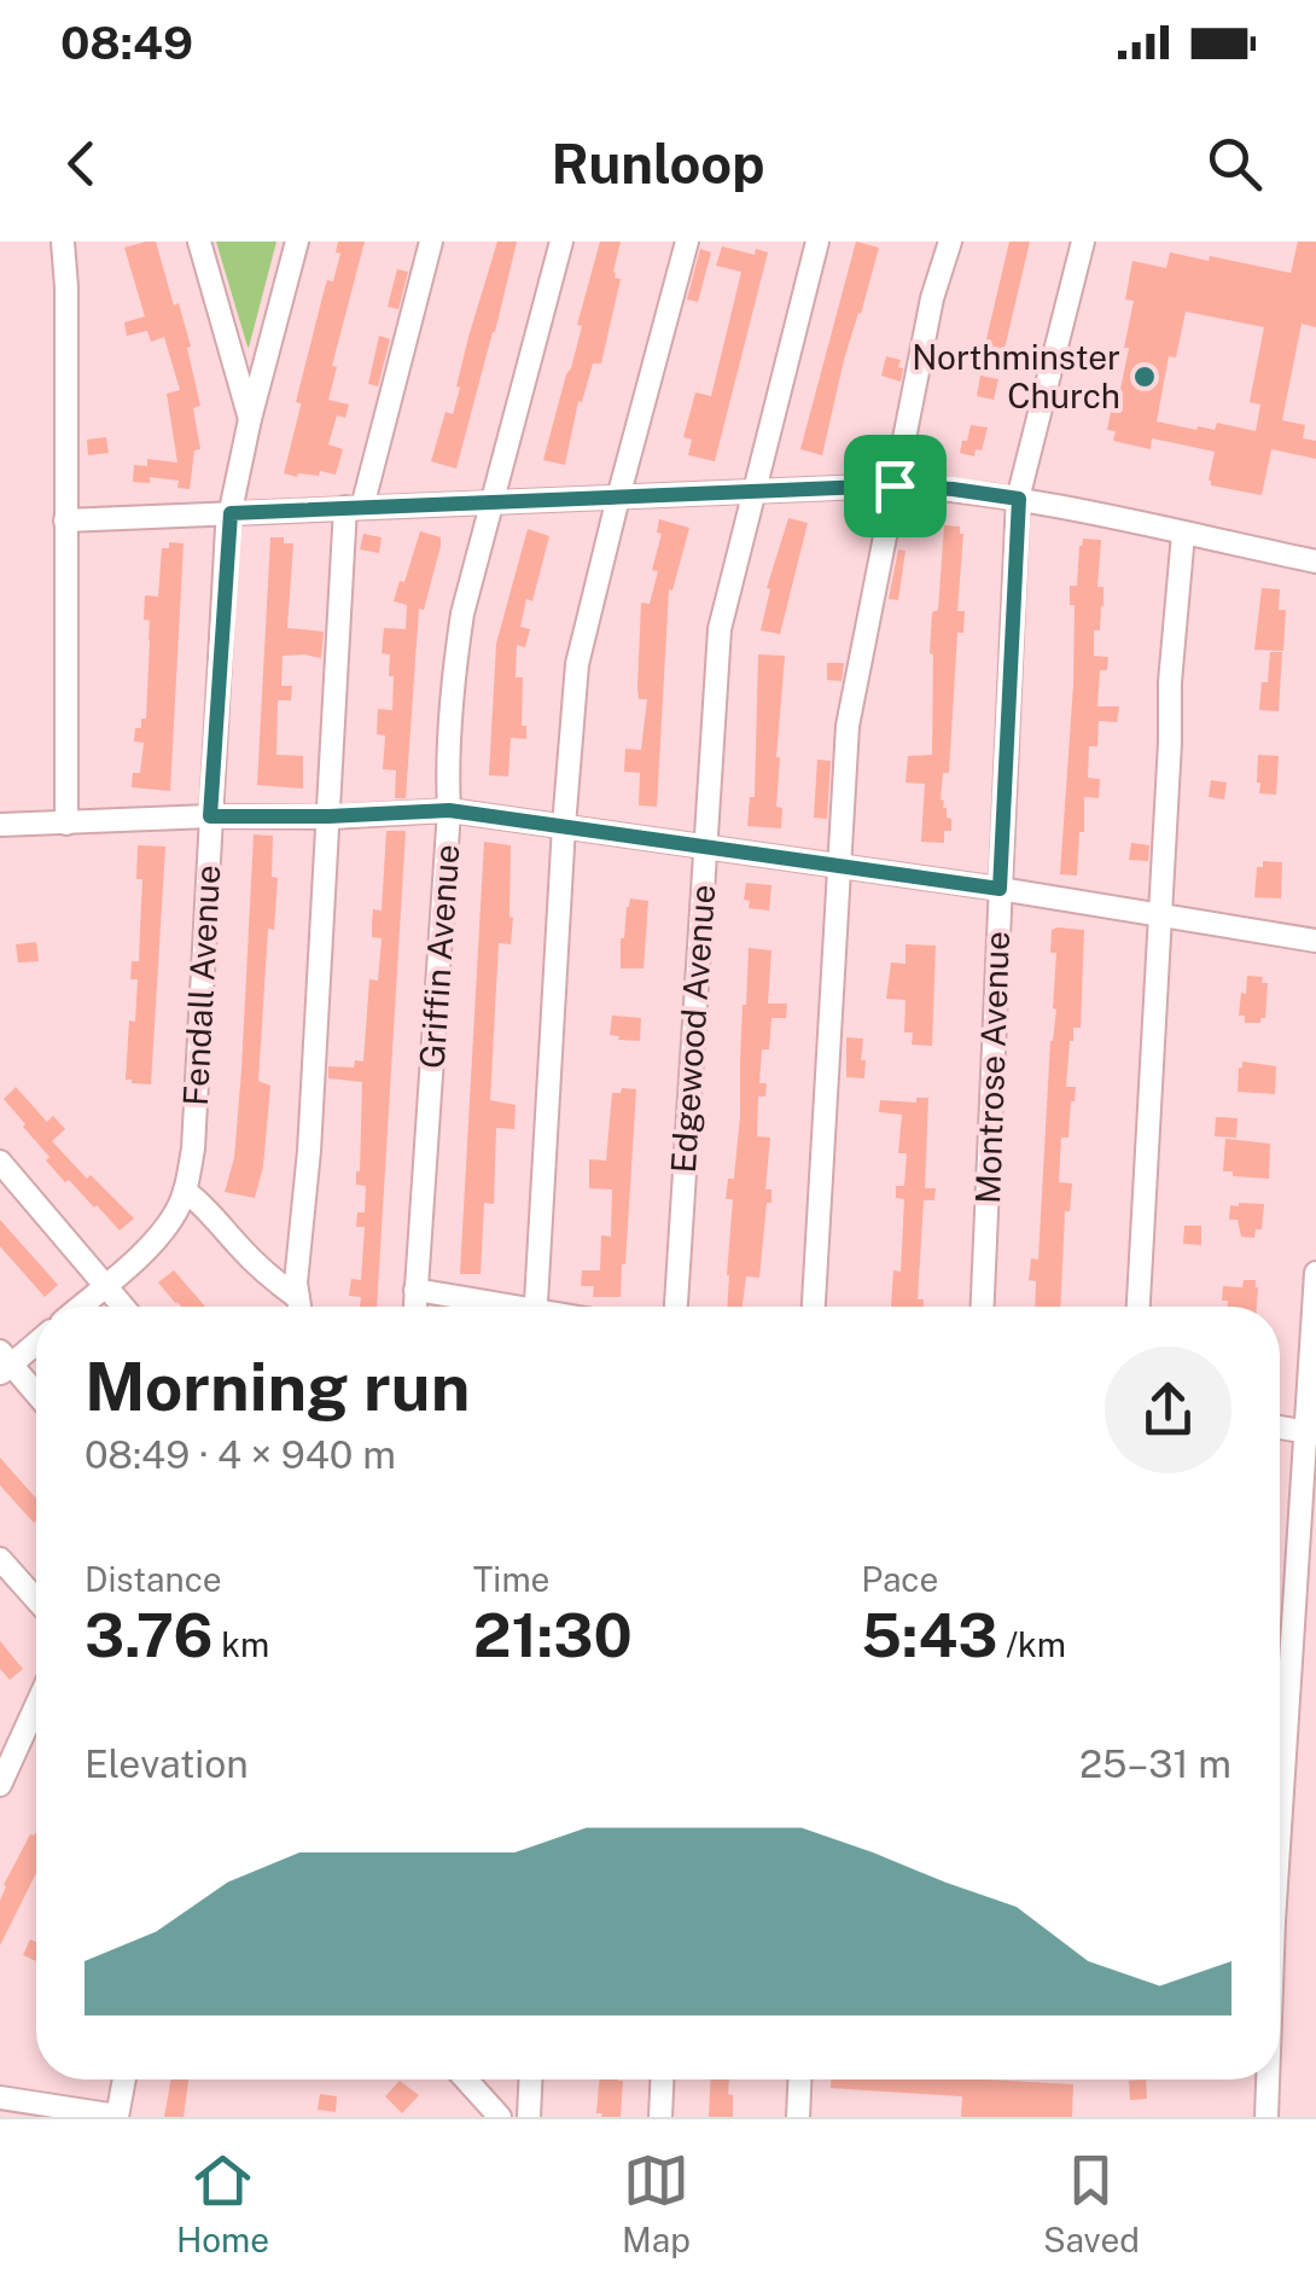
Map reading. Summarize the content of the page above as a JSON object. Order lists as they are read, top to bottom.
{
  "streets": {
    "street": [
      "Griffin Avenue",
      "Fendall Avenue",
      "Edgewood Avenue",
      "Montrose Avenue"
    ]
  },
  "places": ["Northminster Church"],
  "page": {
    "status": "08:49",
    "header": "Runloop",
    "heading": ["Morning run", "08:49 · 4 × 940 m"],
    "stats": [
      ["Distance", "3.76 km"],
      ["Time", "21:30"],
      ["Pace", "5:43 /km"]
    ],
    "chart": ["Elevation", "25–31 m"],
    "tabs": ["Home", "Map", "Saved"]
  }
}
